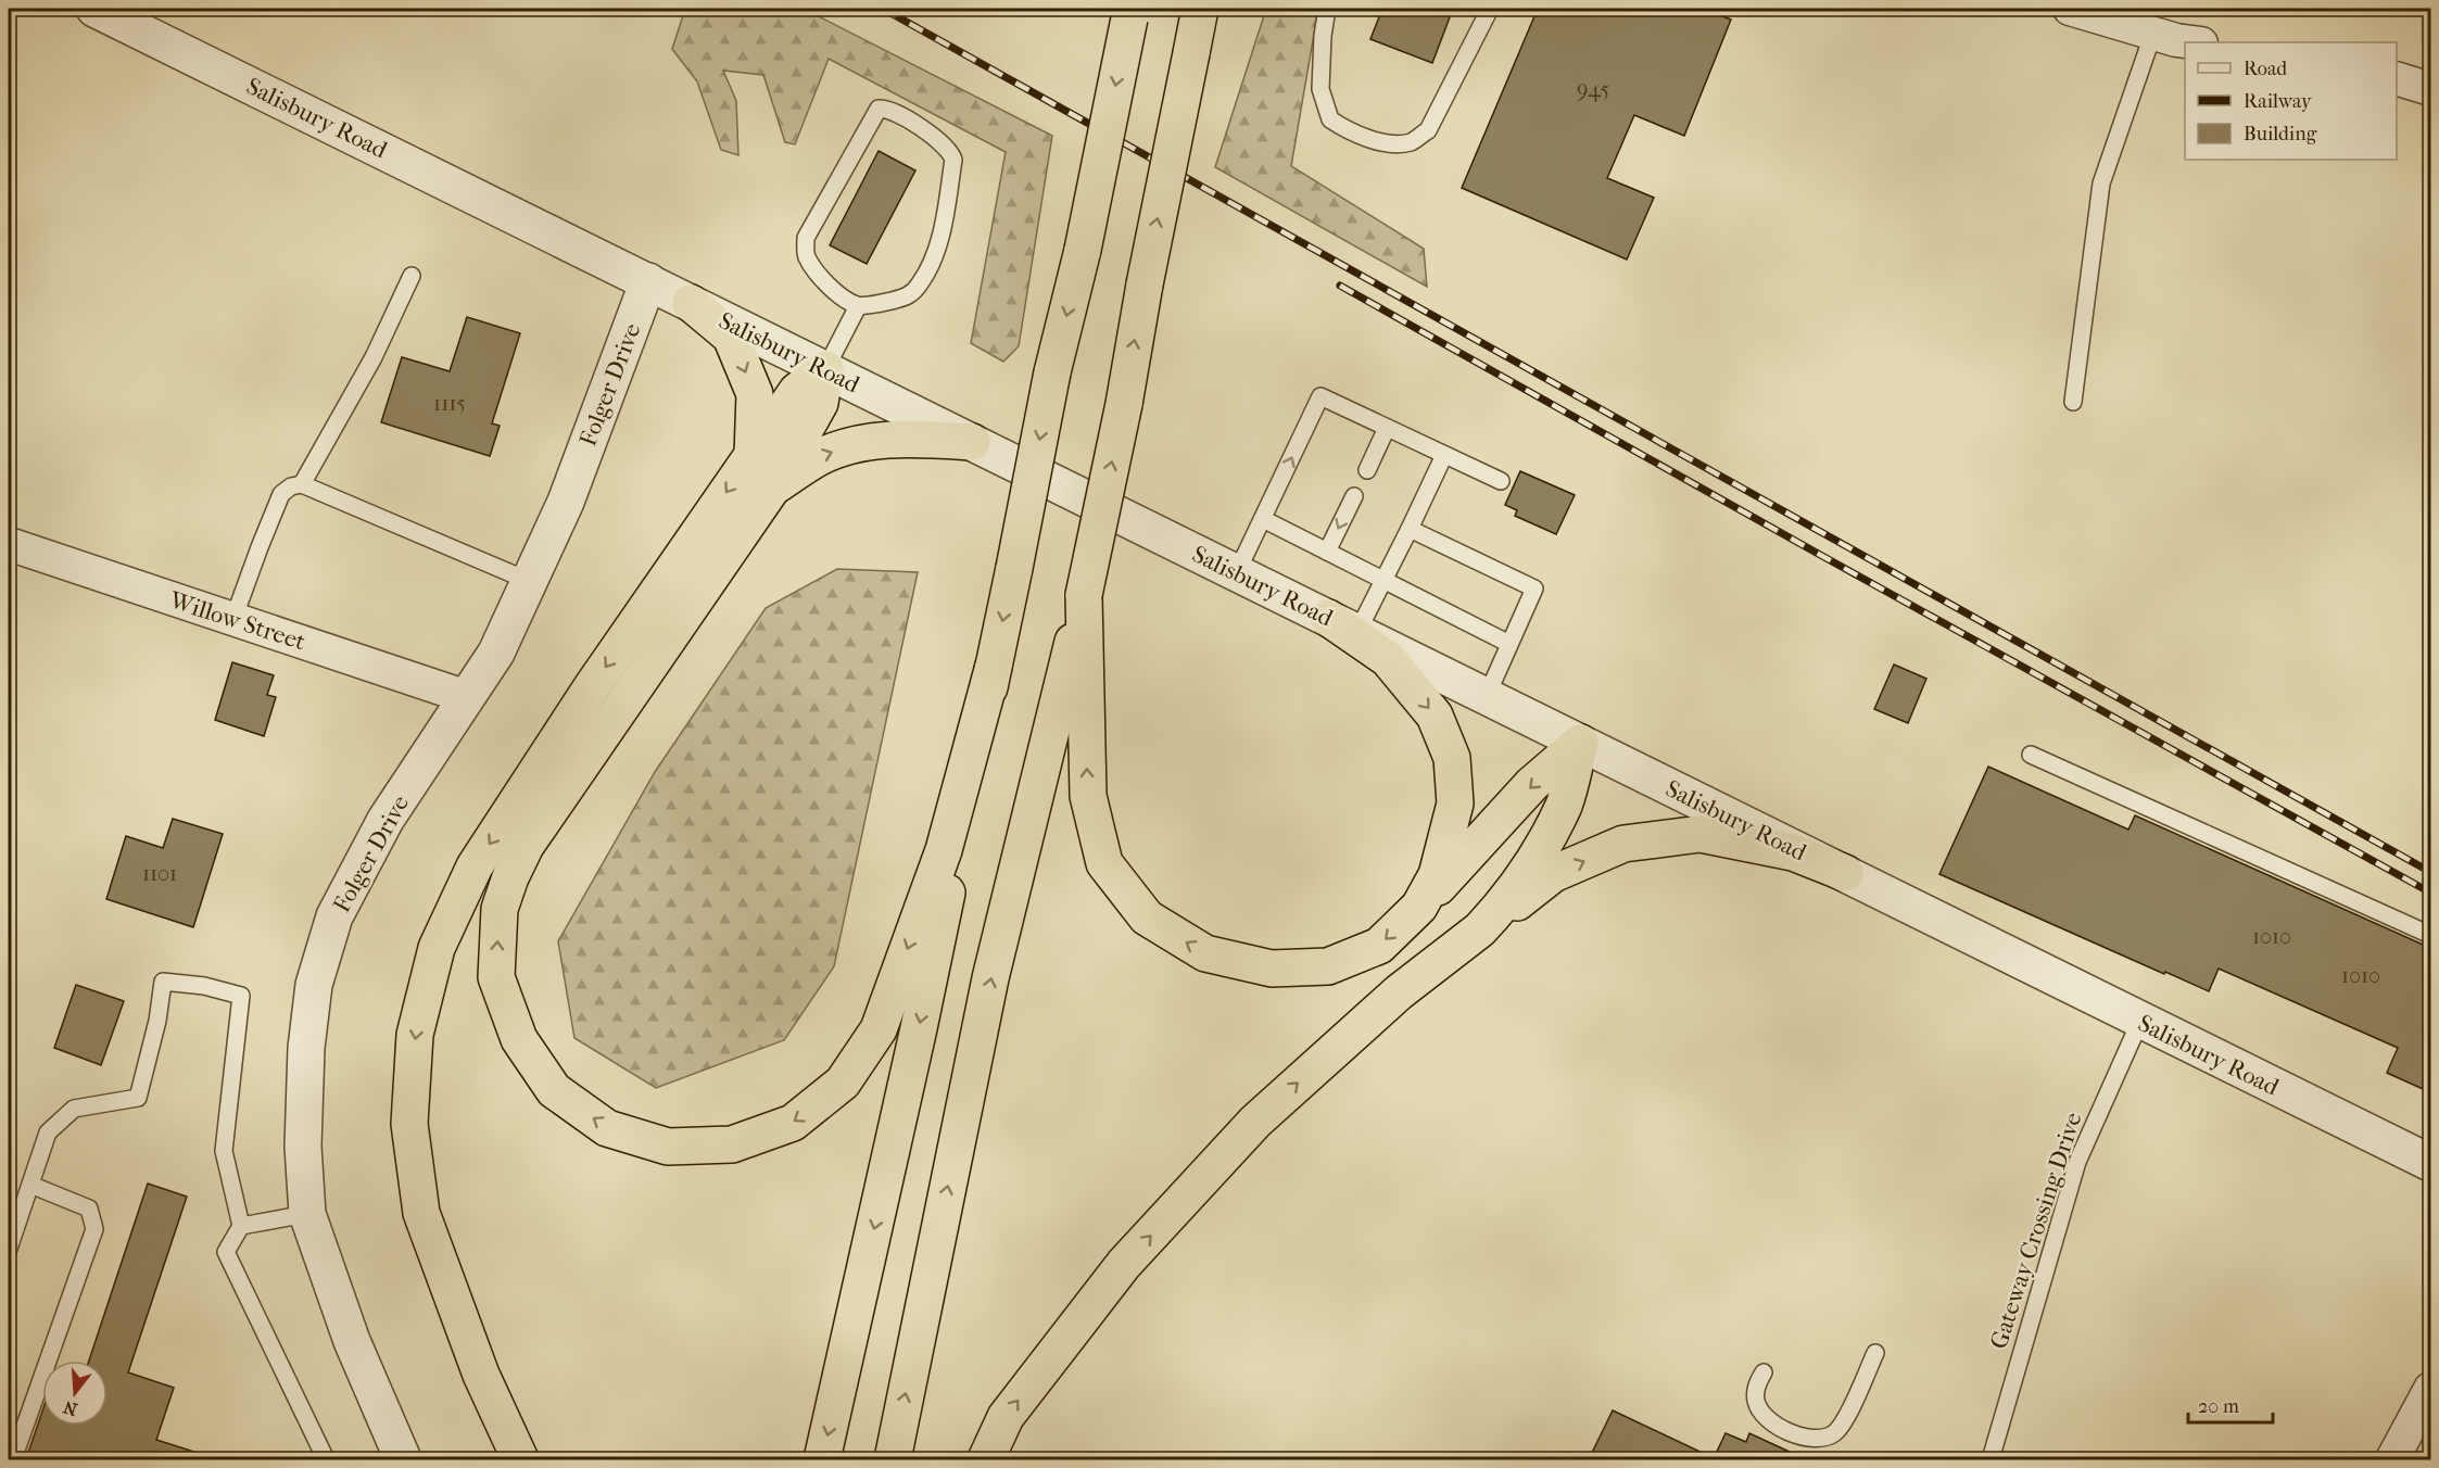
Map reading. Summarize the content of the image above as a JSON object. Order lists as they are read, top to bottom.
{
  "streets": {
    "street": ["Salisbury Road", "Folger Drive", "Willow Street"],
    "lane": ["Gateway Crossing Drive"]
  },
  "crossings": [
    ["Salisbury Road", "Folger Drive"],
    ["Salisbury Road", "Gateway Crossing Drive"],
    ["Folger Drive", "Willow Street"]
  ],
  "house_numbers": [
    "945",
    "1115",
    "1101",
    "1010",
    "1010"
  ],
  "legend": ["Road", "Railway", "Building"],
  "scale_bar": "20 m",
  "north": "bottom"
}
